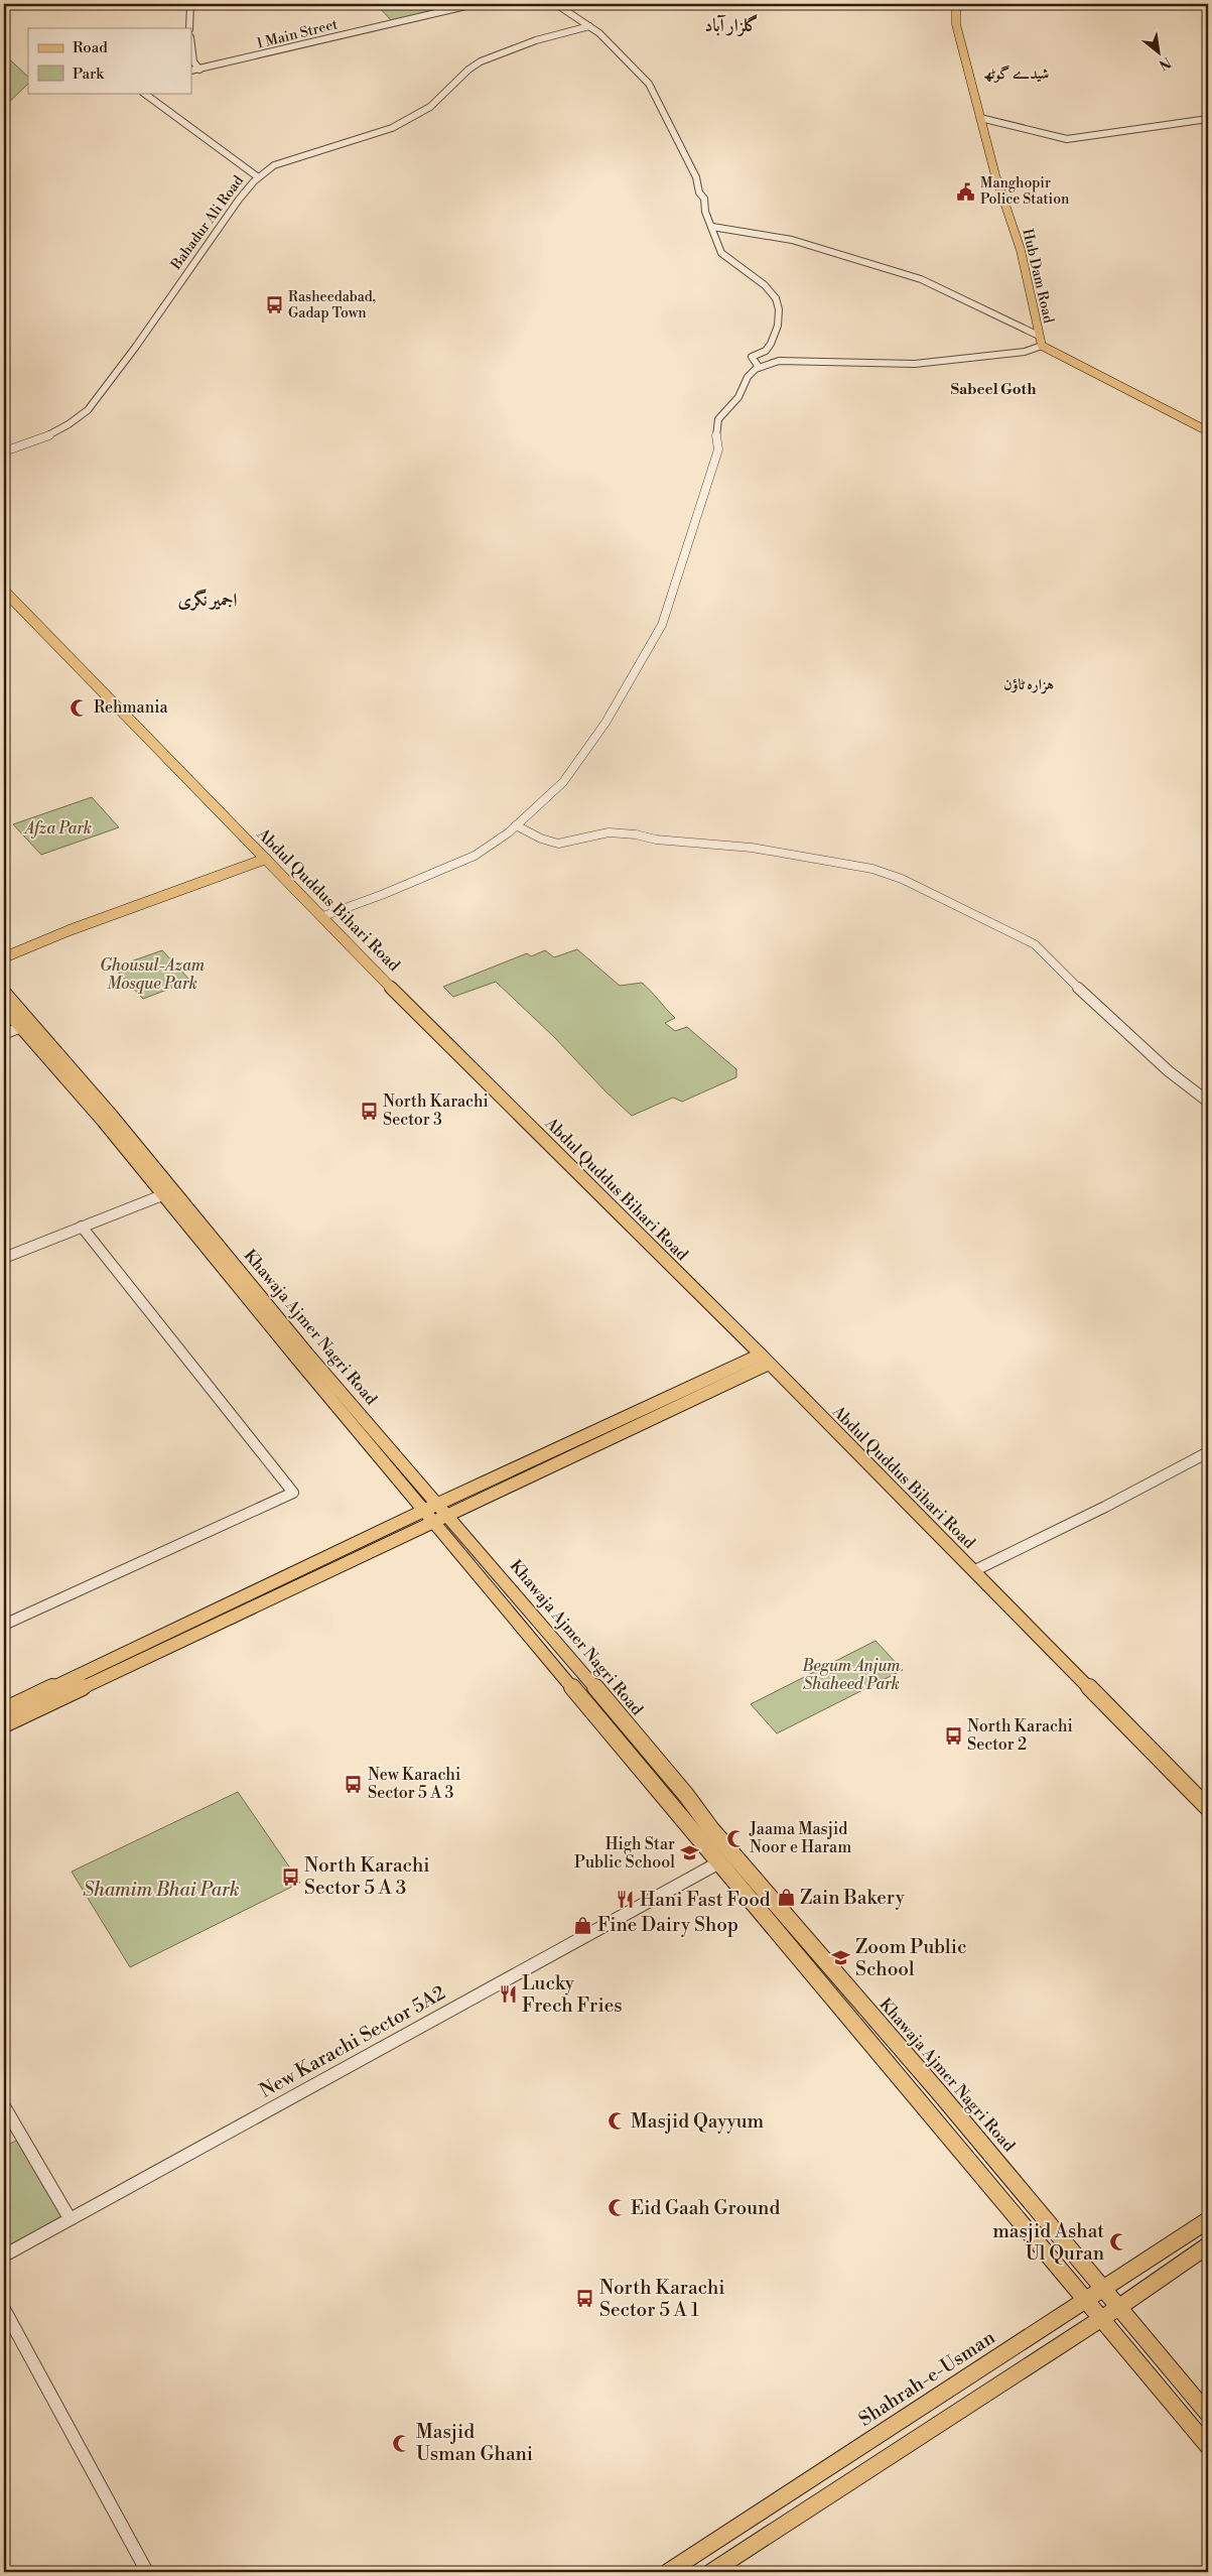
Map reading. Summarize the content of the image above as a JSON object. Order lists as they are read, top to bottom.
{
  "streets": {
    "main road": [
      "Hub Dam Road",
      "Abdul Quddus Bihari Road",
      "Khawaja Ajmer Nagri Road",
      "Shahrah-e-Usman"
    ],
    "street": ["1 Main Street", "Bahadur Ali Road", "New Karachi Sector 5A2"]
  },
  "crossings": [
    ["Khawaja Ajmer Nagri Road", "New Karachi Sector 5A2"],
    ["Khawaja Ajmer Nagri Road", "Shahrah-e-Usman"]
  ],
  "districts": [
    "گلزار آباد",
    "شیدے گوٹھ",
    "Sabeel Goth",
    "اجمیر نگری",
    "ہزارہ ٹاؤن"
  ],
  "parks": [
    "Afza Park",
    "Ghousul-Azam Mosque Park",
    "Begum Anjum Shaheed Park",
    "Shamim Bhai Park"
  ],
  "places": {
    "public building": ["Manghopir Police Station"],
    "bus stop": [
      "Rasheedabad, Gadap Town",
      "North Karachi Sector 3",
      "North Karachi Sector 2",
      "New Karachi Sector 5 A 3",
      "North Karachi Sector 5 A 3",
      "North Karachi Sector 5 A 1"
    ],
    "mosque": [
      "Rehmania",
      "Jaama Masjid Noor e Haram",
      "Masjid Qayyum",
      "Eid Gaah Ground",
      "masjid Ashat Ul Quran",
      "Masjid Usman Ghani"
    ],
    "school or university": ["High Star Public School", "Zoom Public School"],
    "shop": ["Zain Bakery", "Fine Dairy Shop"],
    "restaurant": ["Hani Fast Food", "Lucky Frech Fries"]
  },
  "legend": ["Road", "Park"],
  "north": "bottom right"
}
